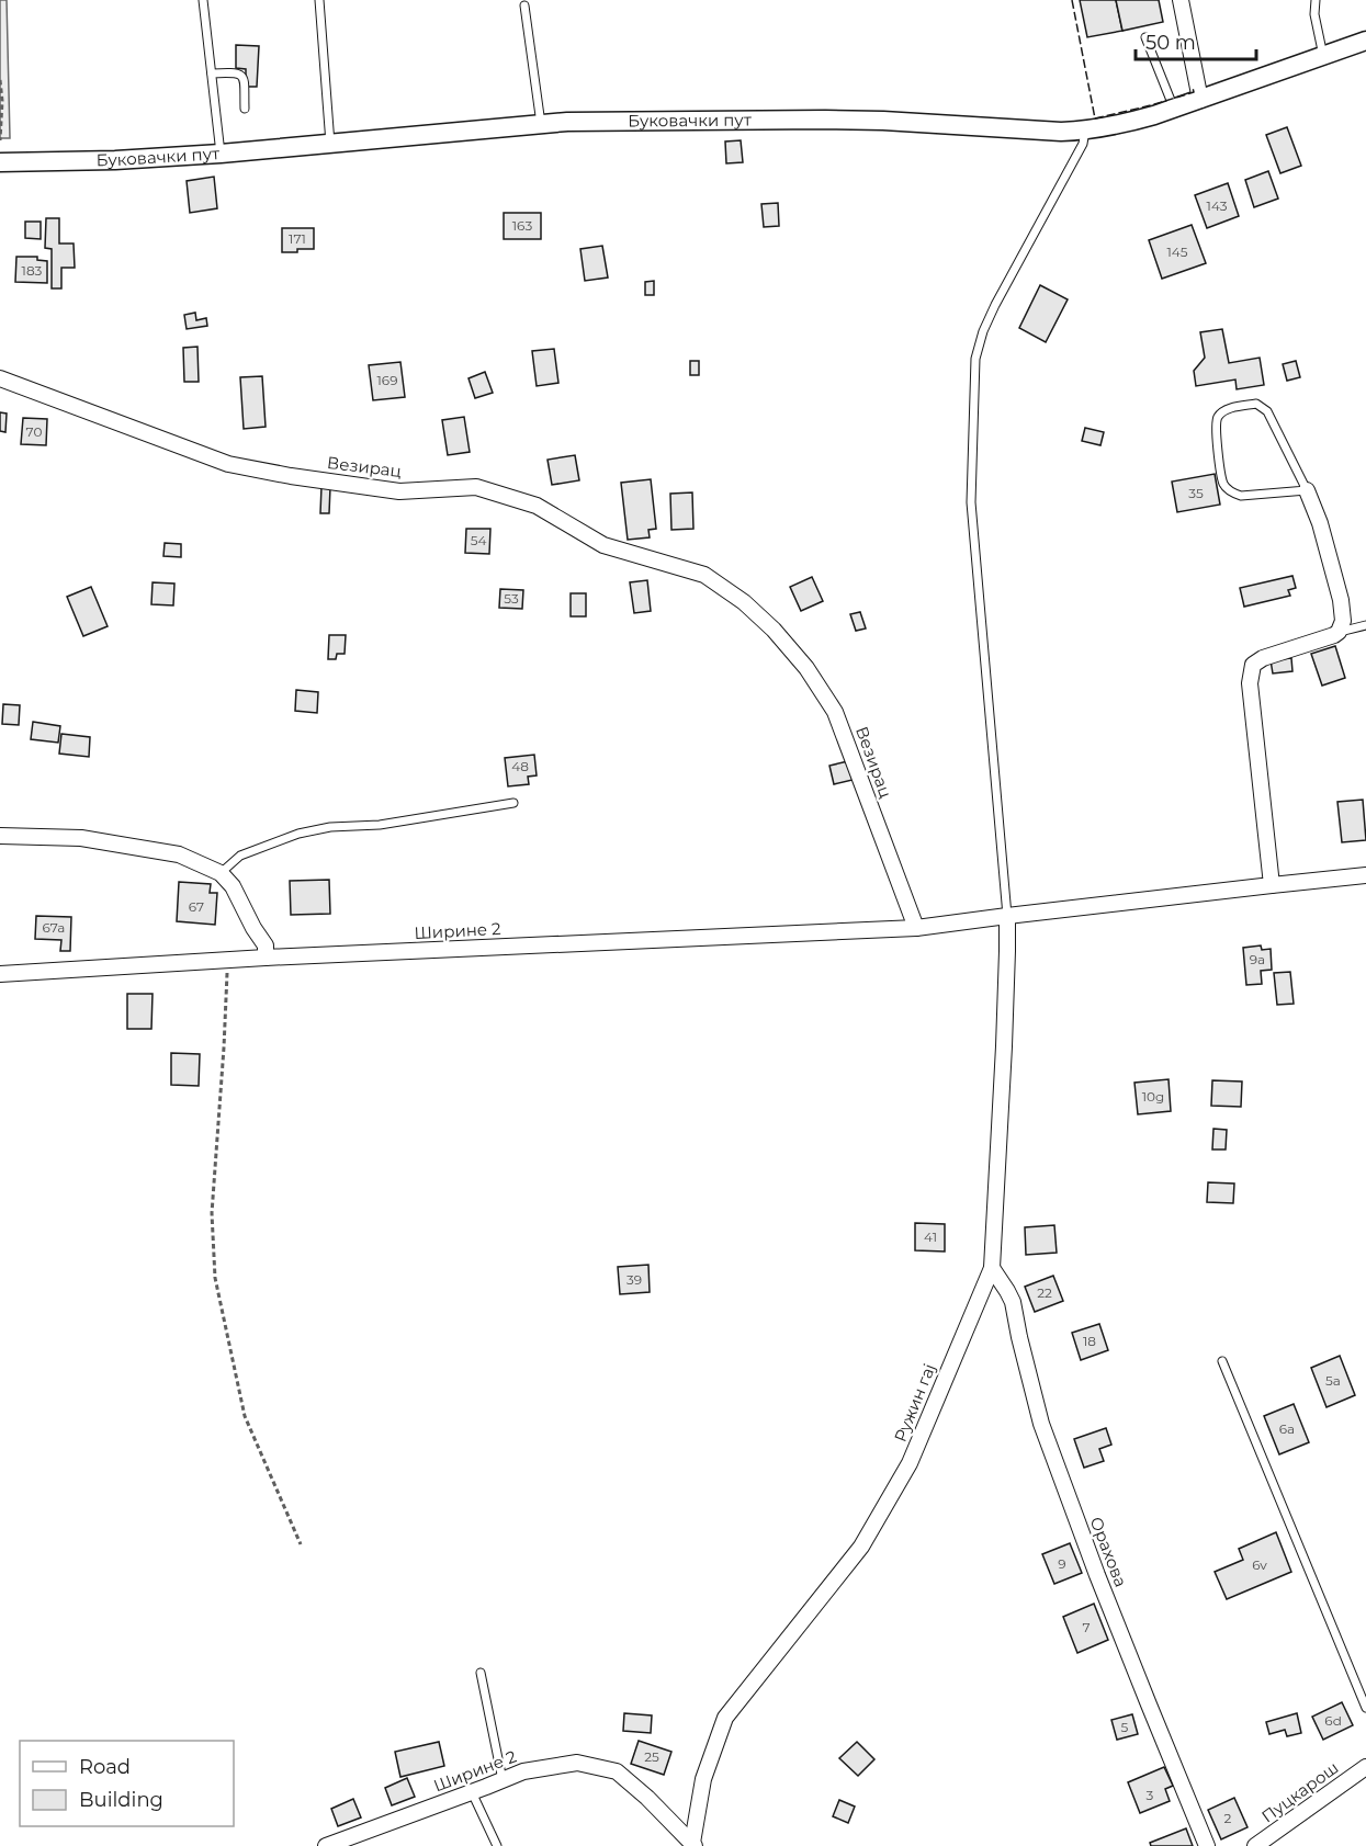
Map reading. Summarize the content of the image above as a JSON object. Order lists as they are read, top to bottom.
{
  "streets": {
    "street": [
      "Буковачки пут",
      "Везирац",
      "Ширине 2",
      "Ружин гај",
      "Орахова",
      "Пуцкарош"
    ]
  },
  "crossings": [
    ["Везирац", "Ширине 2"],
    ["Ширине 2", "Ружин гај"],
    ["Ружин гај", "Орахова"]
  ],
  "house_numbers": [
    "143",
    "163",
    "171",
    "145",
    "183",
    "169",
    "70",
    "35",
    "54",
    "53",
    "48",
    "67",
    "67a",
    "9a",
    "10g",
    "41",
    "39",
    "22",
    "18",
    "5a",
    "6a",
    "9",
    "6v",
    "7",
    "6d",
    "5",
    "25",
    "3",
    "2"
  ],
  "legend": ["Road", "Building"],
  "scale_bar": "50 m"
}
